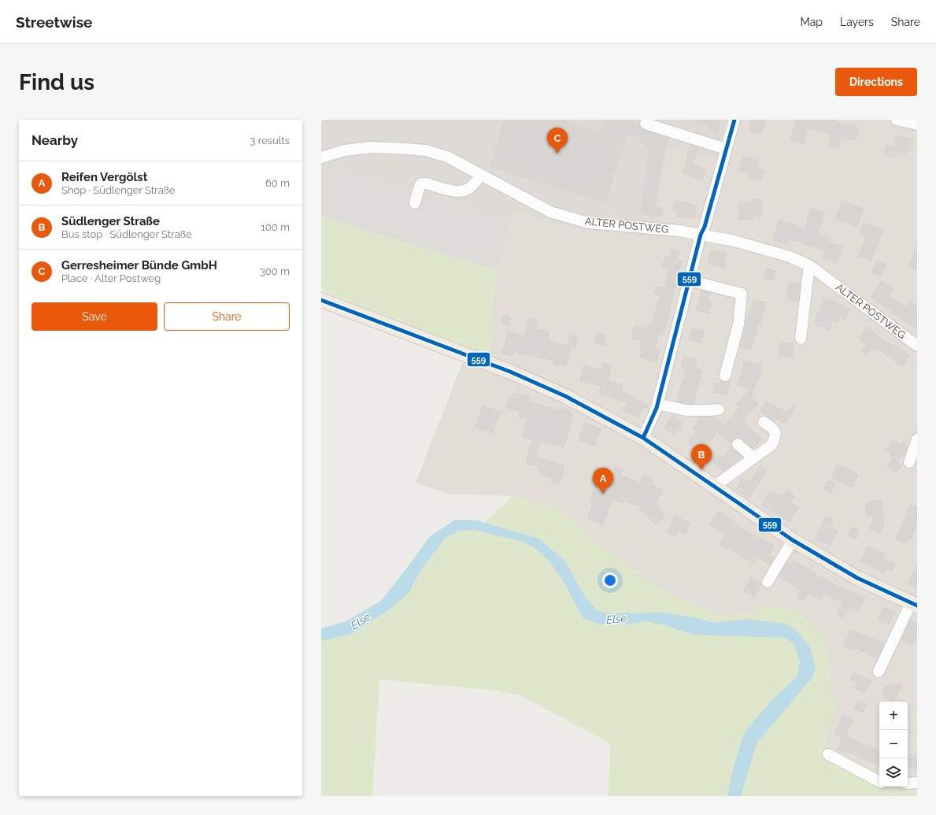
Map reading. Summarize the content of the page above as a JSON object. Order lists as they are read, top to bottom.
{
  "streets": {
    "street": ["ALTER POSTWEG"]
  },
  "water": ["Else"],
  "lines": ["transit line 559"],
  "page": {
    "header": "Streetwise",
    "nav": ["Map", "Layers", "Share"],
    "buttons": [
      "Directions",
      ["Save", "Share"]
    ],
    "title": "Find us",
    "heading": ["Nearby", "3 results"],
    "pins": ["C", "B", "A"],
    "list": [
      {
        "mark": "A",
        "name": "Reifen Vergölst",
        "note": "Shop · Südlenger Straße",
        "value": "60 m"
      },
      {
        "mark": "B",
        "name": "Südlenger Straße",
        "note": "Bus stop · Südlenger Straße",
        "value": "100 m"
      },
      {
        "mark": "C",
        "name": "Gerresheimer Bünde GmbH",
        "note": "Place · Alter Postweg",
        "value": "300 m"
      }
    ],
    "map_buttons": ["+", "−"]
  }
}
